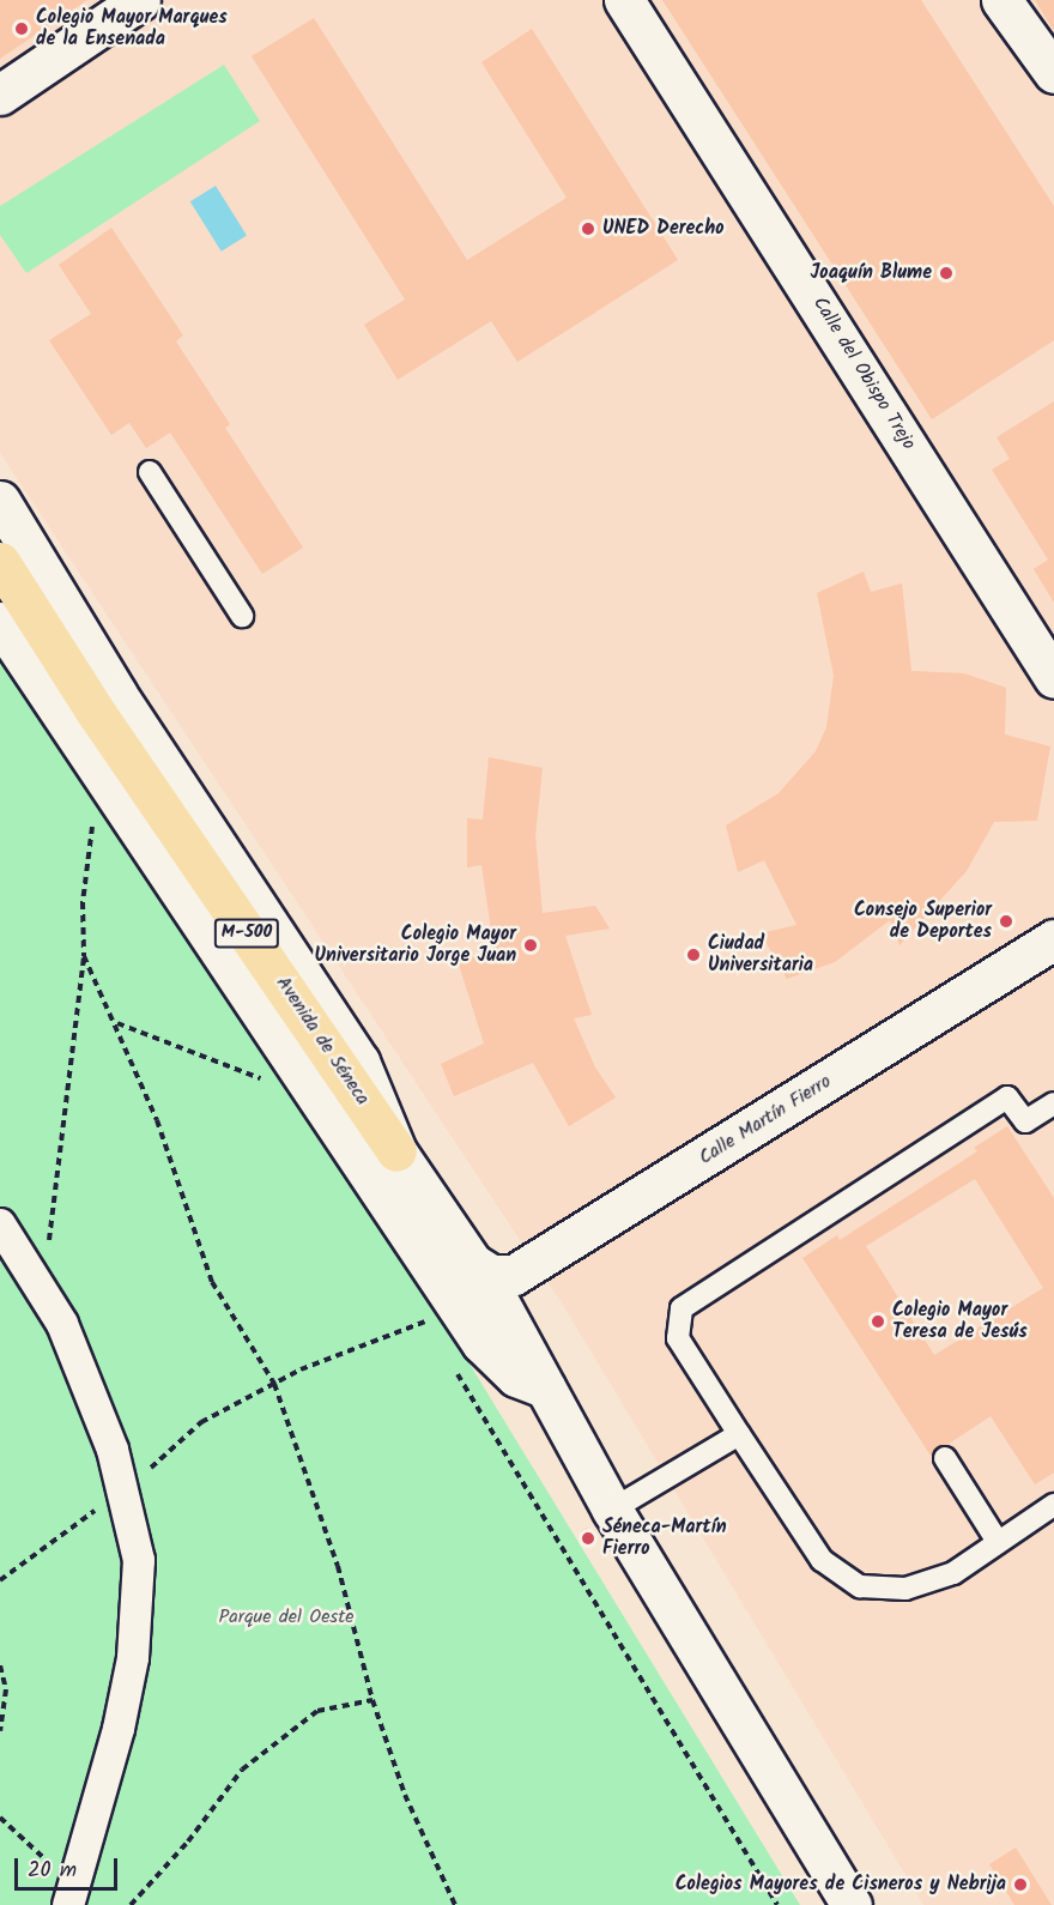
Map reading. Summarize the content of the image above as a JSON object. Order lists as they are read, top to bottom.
{
  "streets": {
    "highway": ["M-500", "Avenida de Séneca"],
    "main road": ["Calle del Obispo Trejo", "Calle Martín Fierro"]
  },
  "crossings": [
    ["Avenida de Séneca", "Calle Martín Fierro"]
  ],
  "parks": ["Parque del Oeste"],
  "places": [
    "Colegio Mayor Marques de la Ensenada",
    "UNED Derecho",
    "Joaquín Blume",
    "Consejo Superior de Deportes",
    "Colegio Mayor Universitario Jorge Juan",
    "Ciudad Universitaria",
    "Colegio Mayor Teresa de Jesús",
    "Séneca-Martín Fierro",
    "Colegios Mayores de Cisneros y Nebrija"
  ],
  "scale_bar": "20 m"
}
